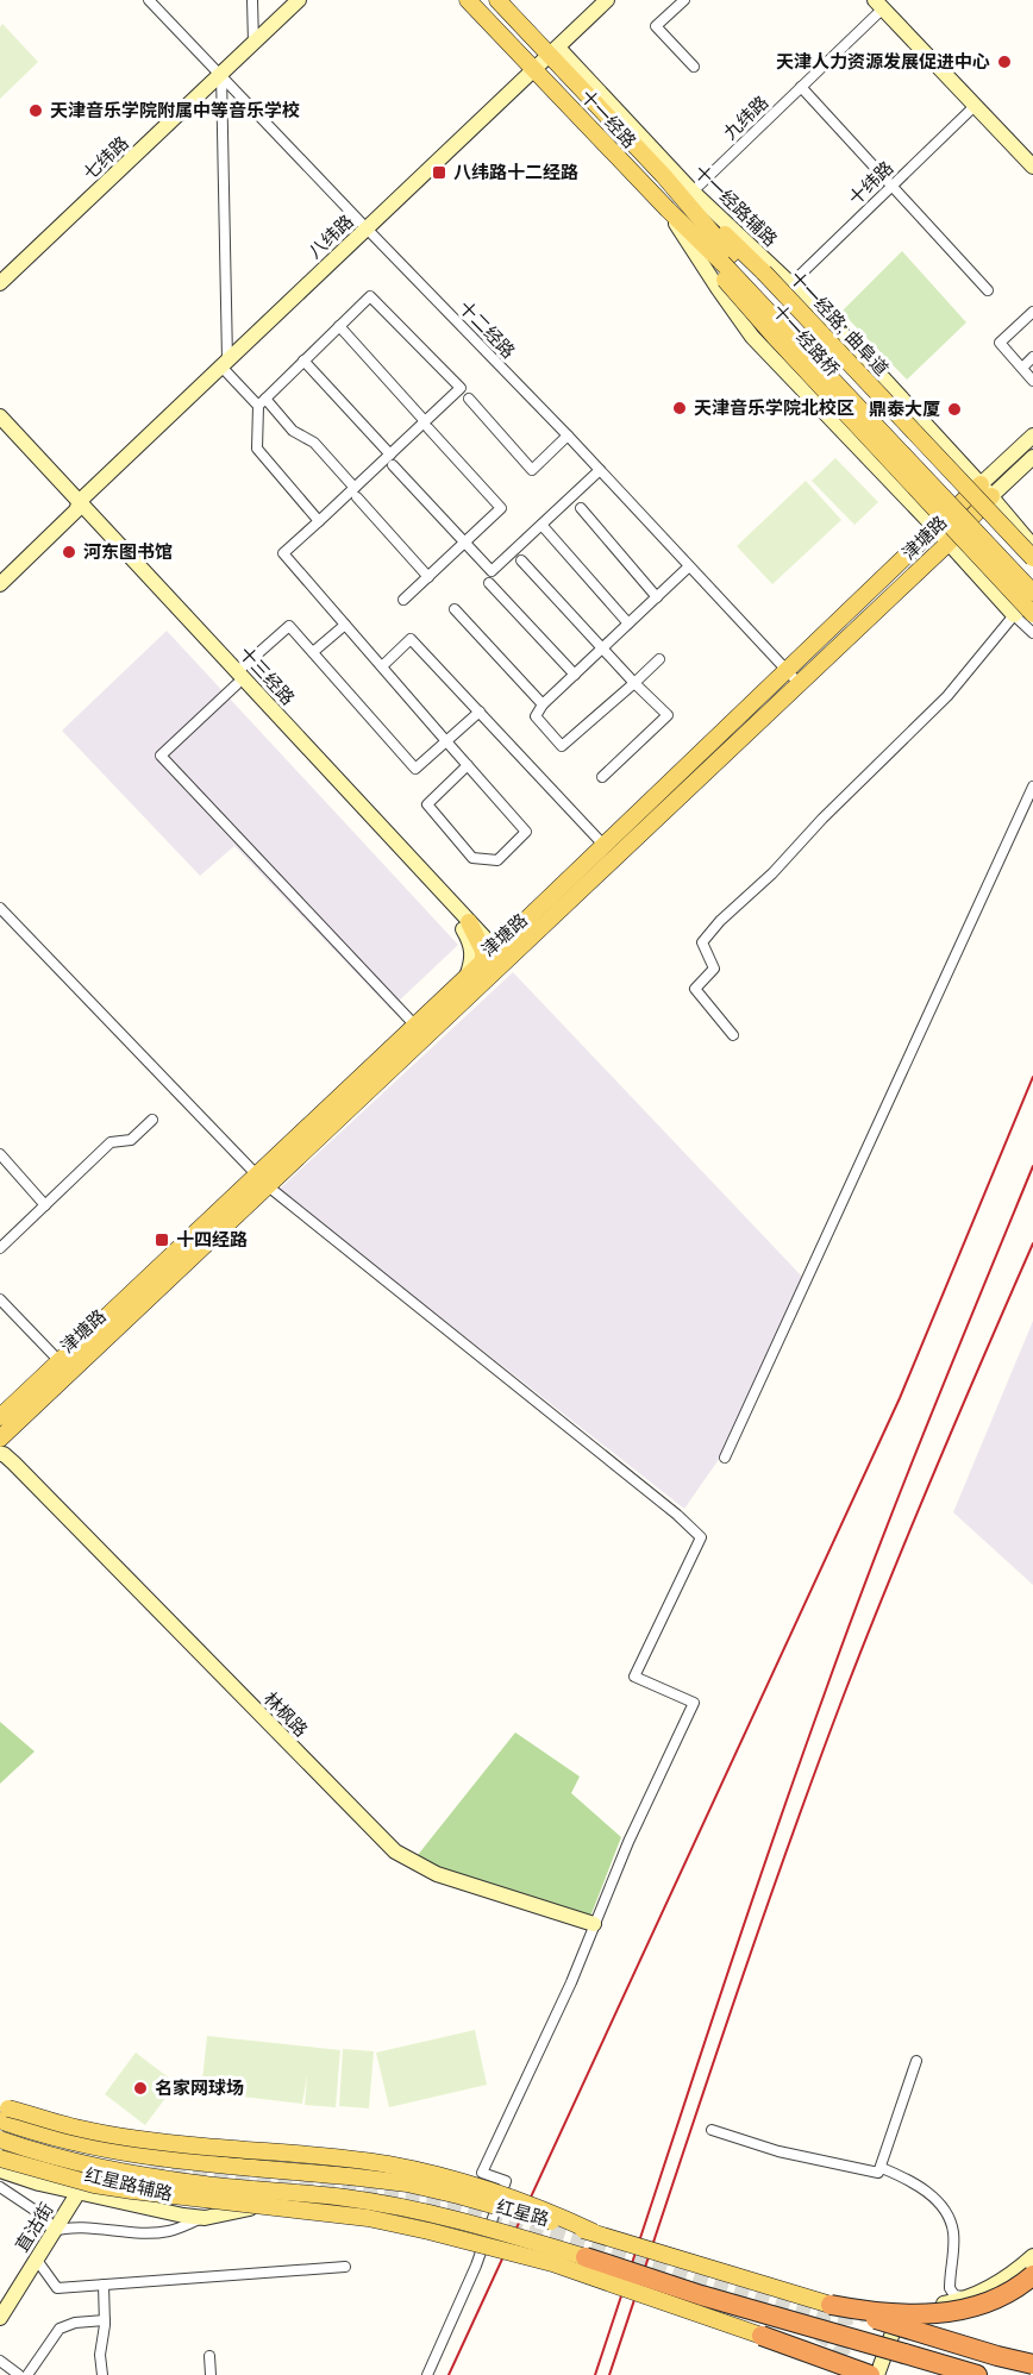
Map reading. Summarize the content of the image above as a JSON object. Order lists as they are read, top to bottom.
{
  "streets": {
    "highway": ["红星路"],
    "main road": [
      "十一经路",
      "七纬路",
      "十一经路辅路",
      "八纬路",
      "十一经路; 曲阜道",
      "十一经路桥",
      "津塘路",
      "十三经路",
      "林枫路",
      "红星路辅路",
      "直沽街"
    ],
    "street": ["九纬路", "十纬路", "十二经路"]
  },
  "crossings": [
    ["九纬路", "十一经路辅路"],
    ["十一经路", "十一经路辅路"],
    ["十一经路", "八纬路"],
    ["十一经路", "十一经路; 曲阜道"],
    ["十一经路", "十一经路桥"],
    ["七纬路", "十二经路"],
    ["十纬路", "十一经路辅路"],
    ["十一经路辅路", "八纬路"],
    ["十一经路辅路", "津塘路"],
    ["八纬路", "十二经路"],
    ["八纬路", "十三经路"],
    ["十二经路", "津塘路"],
    ["红星路辅路", "直沽街"]
  ],
  "places": {
    "other": [
      "天津人力资源发展促进中心",
      "天津音乐学院附属中等音乐学校",
      "天津音乐学院北校区",
      "鼎泰大厦",
      "河东图书馆",
      "名家网球场"
    ],
    "transit": ["八纬路十二经路", "十四经路"]
  }
}
